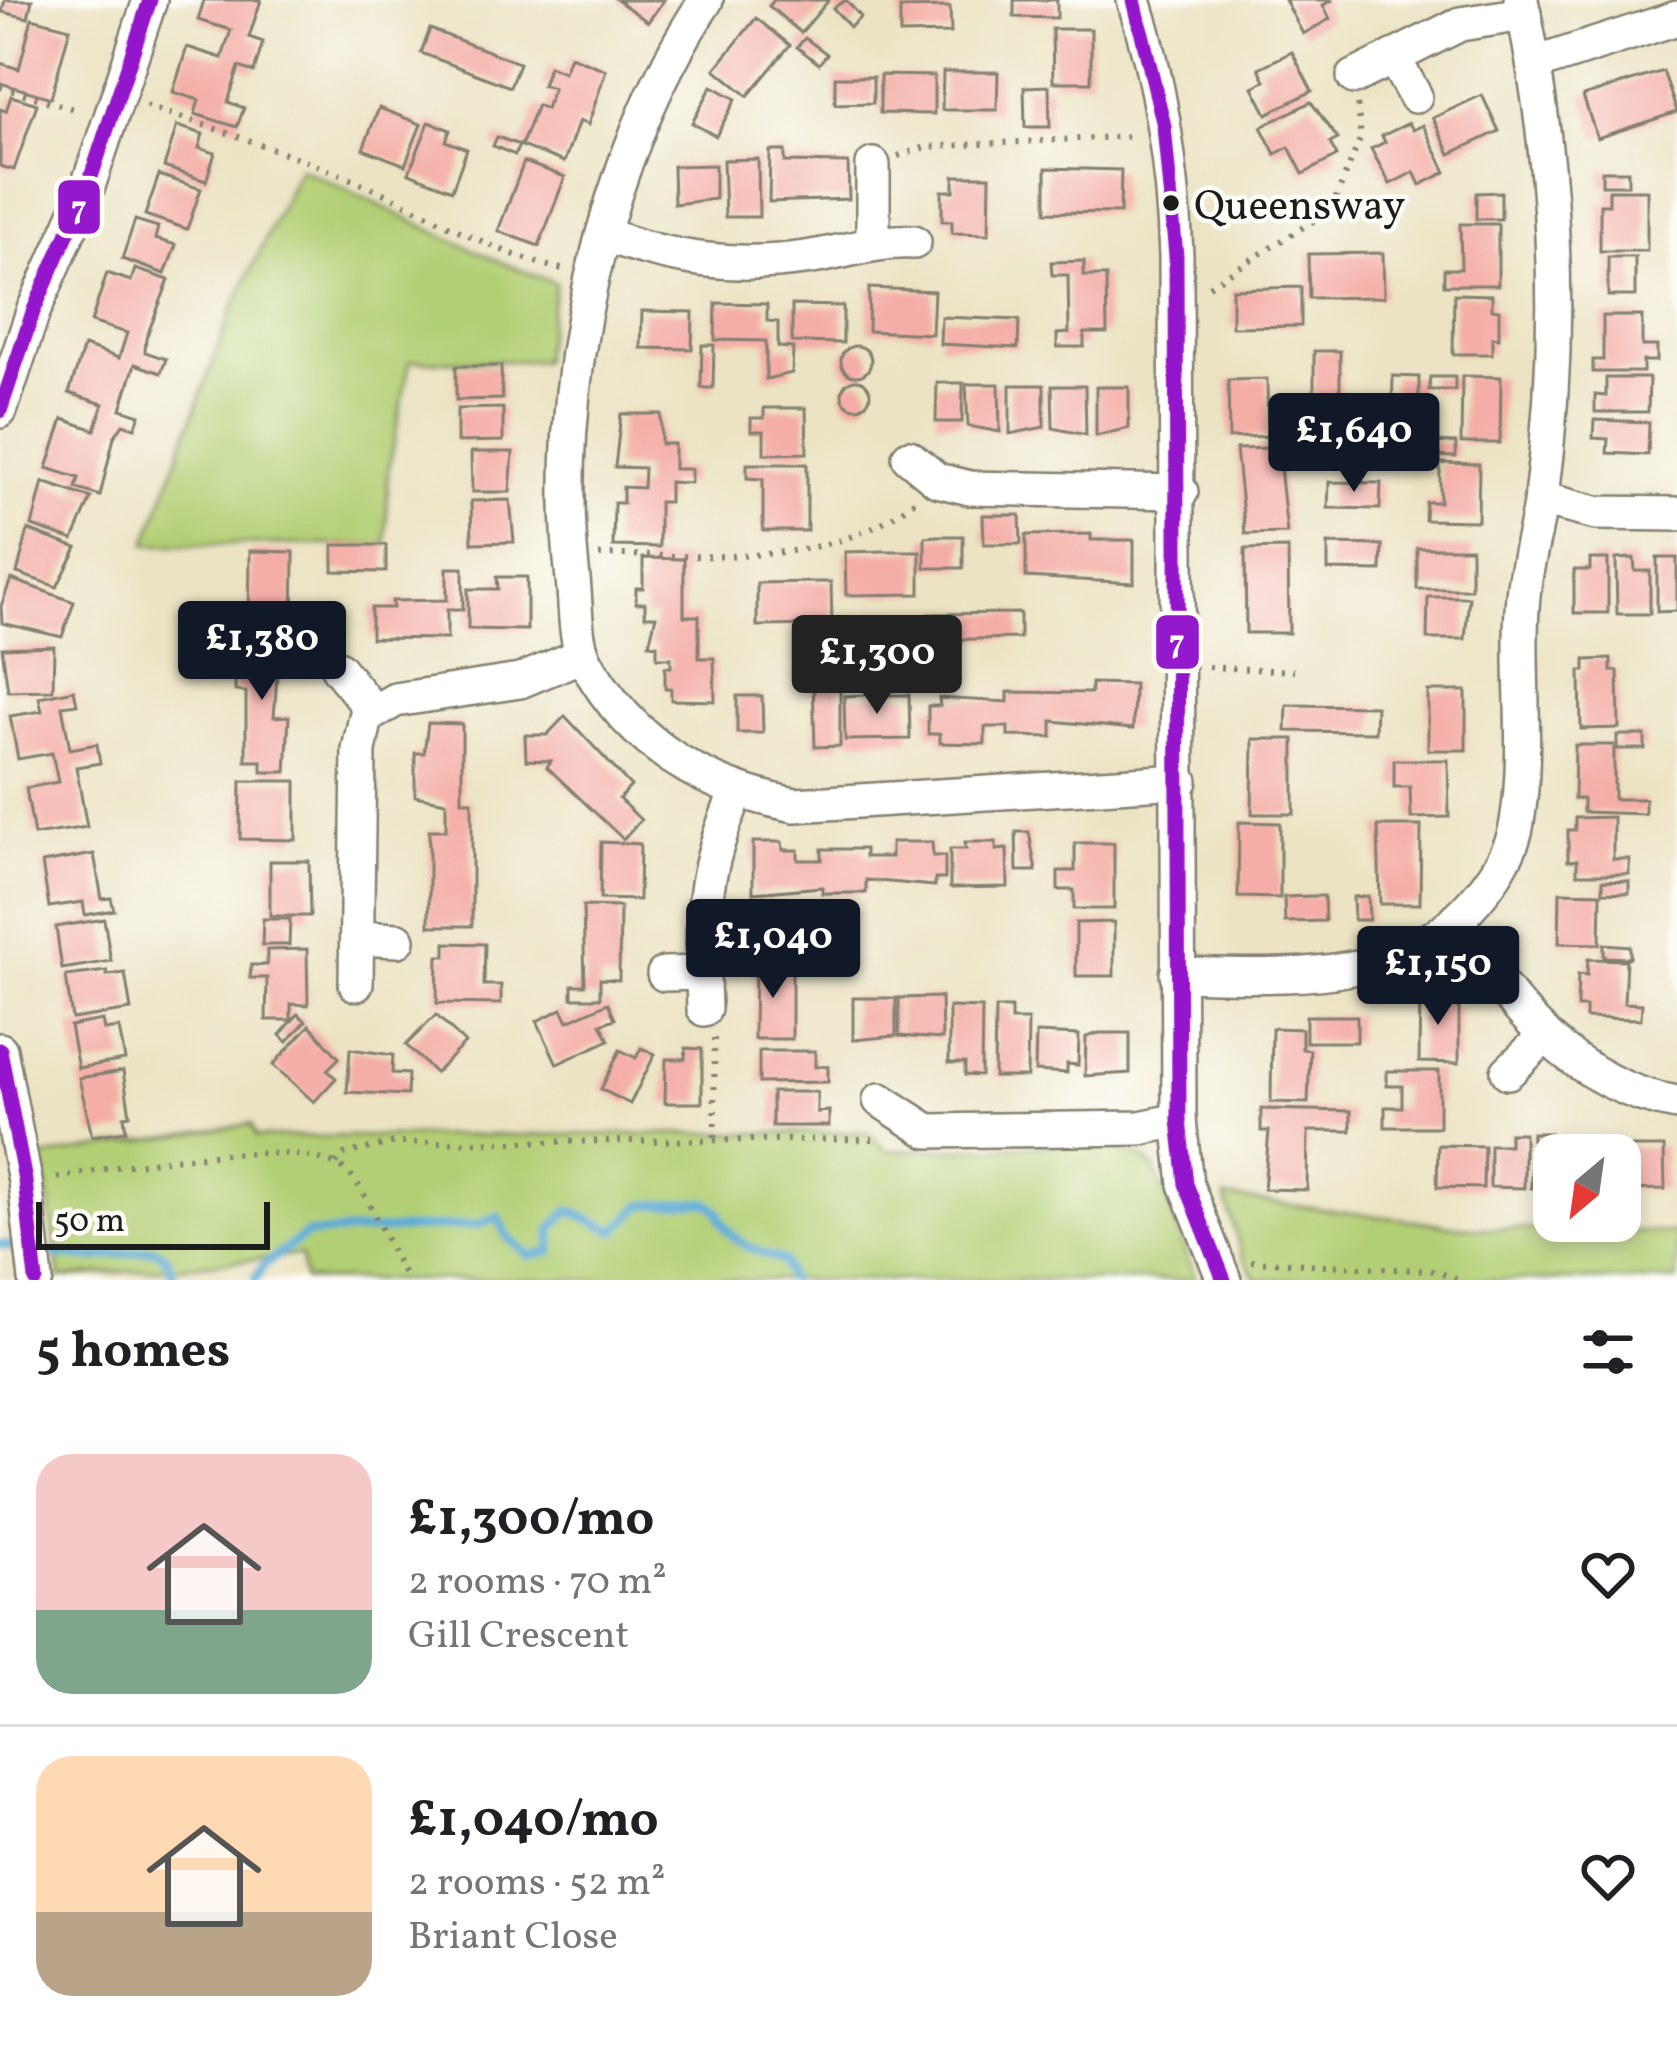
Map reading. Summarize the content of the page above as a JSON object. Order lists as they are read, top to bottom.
{
  "places": ["Queensway"],
  "lines": ["transit line 7"],
  "scale_bar": "50 m",
  "north": "bottom left",
  "page": {
    "price": [
      "£1,640",
      "£1,380",
      "£1,300",
      "£1,040",
      "£1,150"
    ],
    "scale": "50 m",
    "heading": "5 homes",
    "list": [
      {
        "name": "£1,300/mo",
        "note": "2 rooms · 70 m² · Gill Crescent"
      },
      {
        "name": "£1,040/mo",
        "note": "2 rooms · 52 m² · Briant Close"
      }
    ]
  }
}
